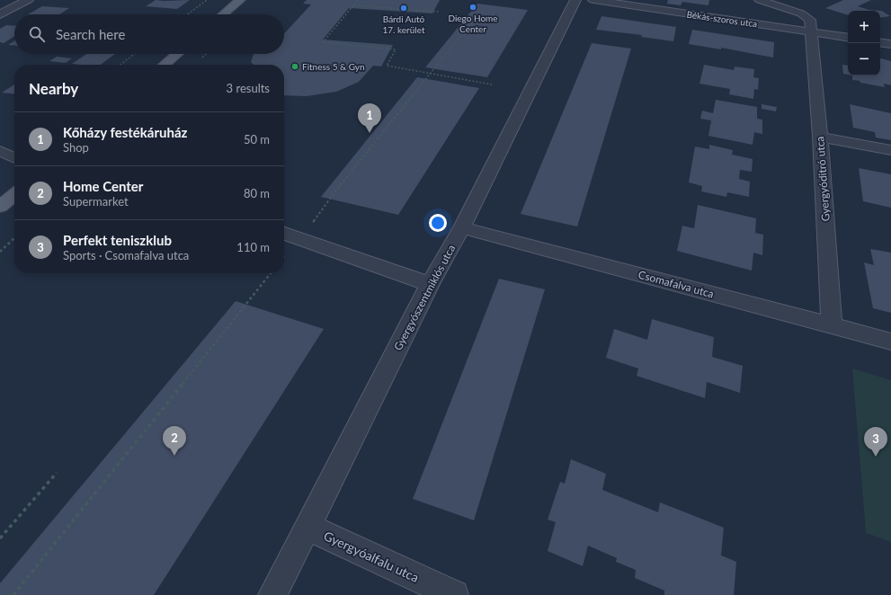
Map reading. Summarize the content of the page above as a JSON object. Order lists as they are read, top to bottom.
{
  "streets": {
    "street": [
      "Békás-szoros utca",
      "Gyergyóditró utca",
      "Csomafalva utca",
      "Gyergyószentmiklós utca",
      "Gyergyóalfalu utca"
    ]
  },
  "crossings": [
    ["Békás-szoros utca", "Gyergyóditró utca"],
    ["Gyergyóditró utca", "Csomafalva utca"],
    ["Csomafalva utca", "Gyergyószentmiklós utca"],
    ["Gyergyószentmiklós utca", "Gyergyóalfalu utca"]
  ],
  "places": ["Diego Home Center", "Bárdi Autó 17. kerület", "Fitness 5 & Gyn"],
  "page": {
    "map_buttons": ["+", "−"],
    "search": "Search here",
    "heading": ["Nearby", "3 results"],
    "pins": ["1", "2", "3"],
    "list": [
      {
        "mark": "1",
        "name": "Kőházy festékáruház",
        "note": "Shop",
        "value": "50 m"
      },
      {
        "mark": "2",
        "name": "Home Center",
        "note": "Supermarket",
        "value": "80 m"
      },
      {
        "mark": "3",
        "name": "Perfekt teniszklub",
        "note": "Sports · Csomafalva utca",
        "value": "110 m"
      }
    ]
  }
}
